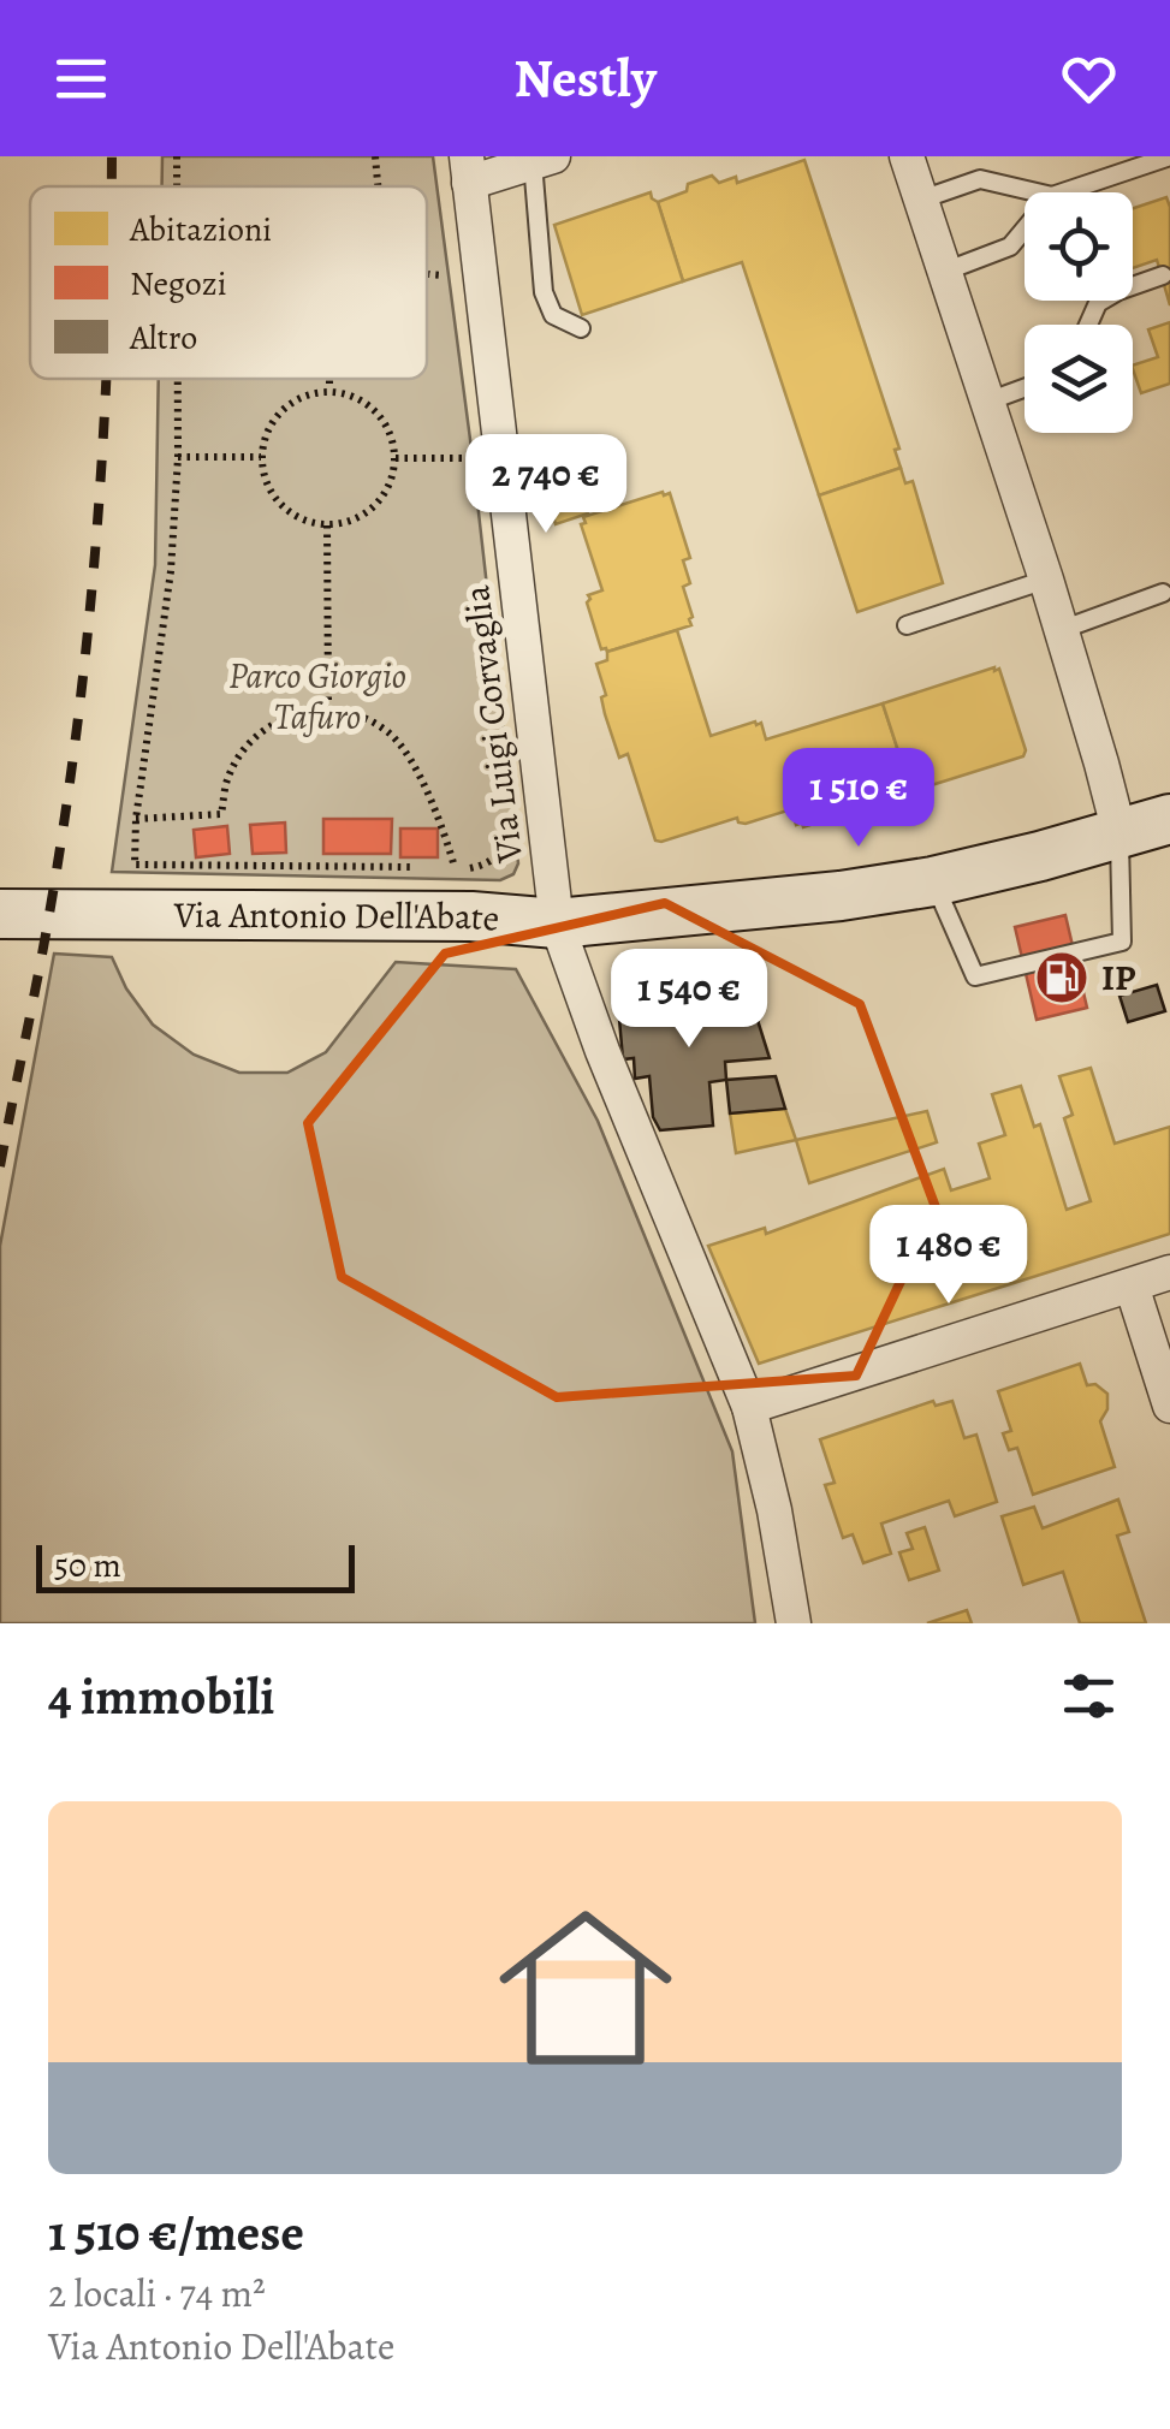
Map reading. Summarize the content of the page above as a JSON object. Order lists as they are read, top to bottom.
{
  "streets": {
    "main road": ["Via Antonio Dell'Abate"],
    "street": ["Via Luigi Corvaglia"]
  },
  "crossings": [
    ["Via Luigi Corvaglia", "Via Antonio Dell'Abate"]
  ],
  "parks": ["Parco Giorgio Tafuro"],
  "places": {
    "fuel station": ["IP"]
  },
  "legend": ["Abitazioni", "Negozi", "Altro"],
  "scale_bar": "50 m",
  "page": {
    "header": "Nestly",
    "price": [
      "2 740 €",
      "1 510 €",
      "1 540 €",
      "1 480 €"
    ],
    "scale": "50 m",
    "heading": "4 immobili",
    "list": [
      {
        "name": "1 510 €/mese",
        "note": "2 locali · 74 m² · Via Antonio Dell'Abate"
      }
    ]
  }
}
